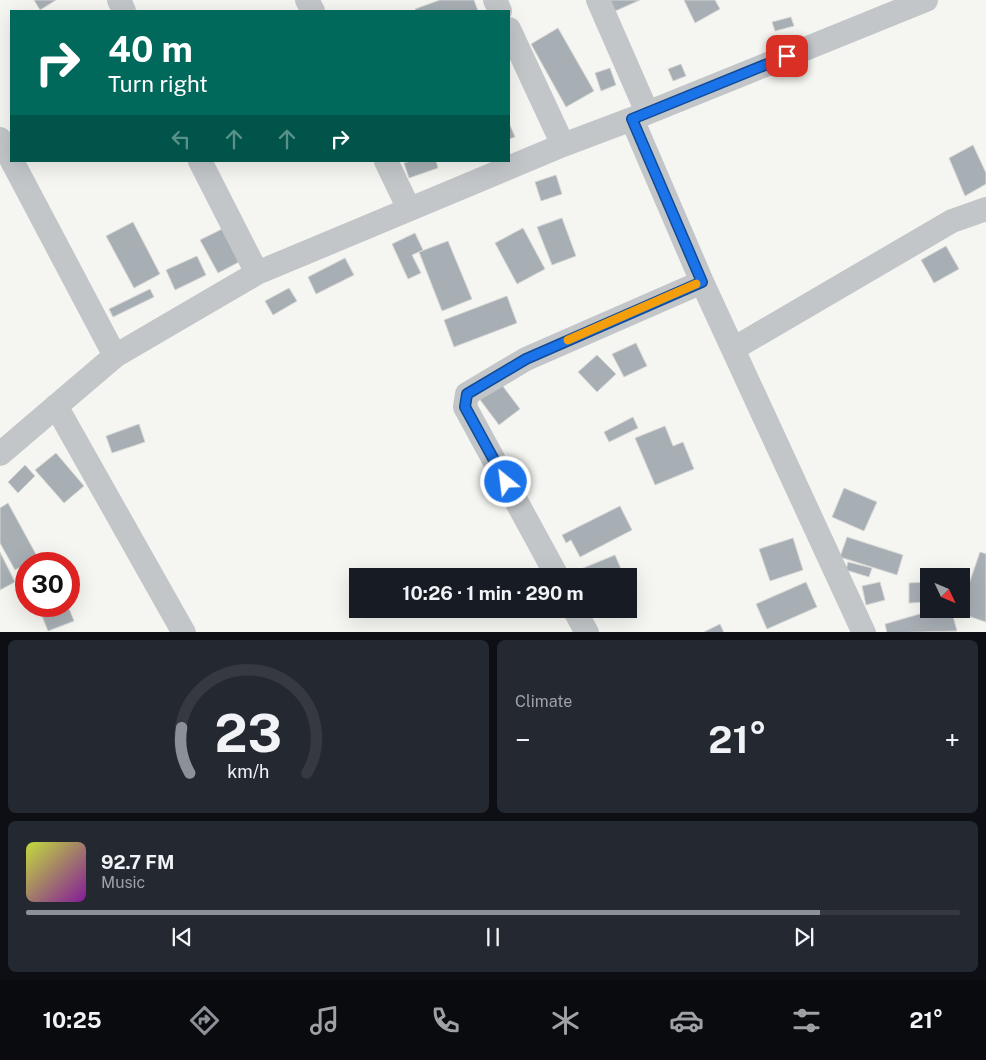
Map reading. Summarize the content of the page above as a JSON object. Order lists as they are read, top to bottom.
{
  "north": "bottom right",
  "page": {
    "turn": ["40 m", "Turn right"],
    "limit": "30",
    "trip": "10:26 · 1 min · 290 m",
    "tile": "Climate",
    "heat": ["−", "21°", "+"],
    "song": ["92.7 FM", "Music"],
    "tabs": ["10:25", "21°"],
    "gauge": ["23", "km/h"]
  }
}
